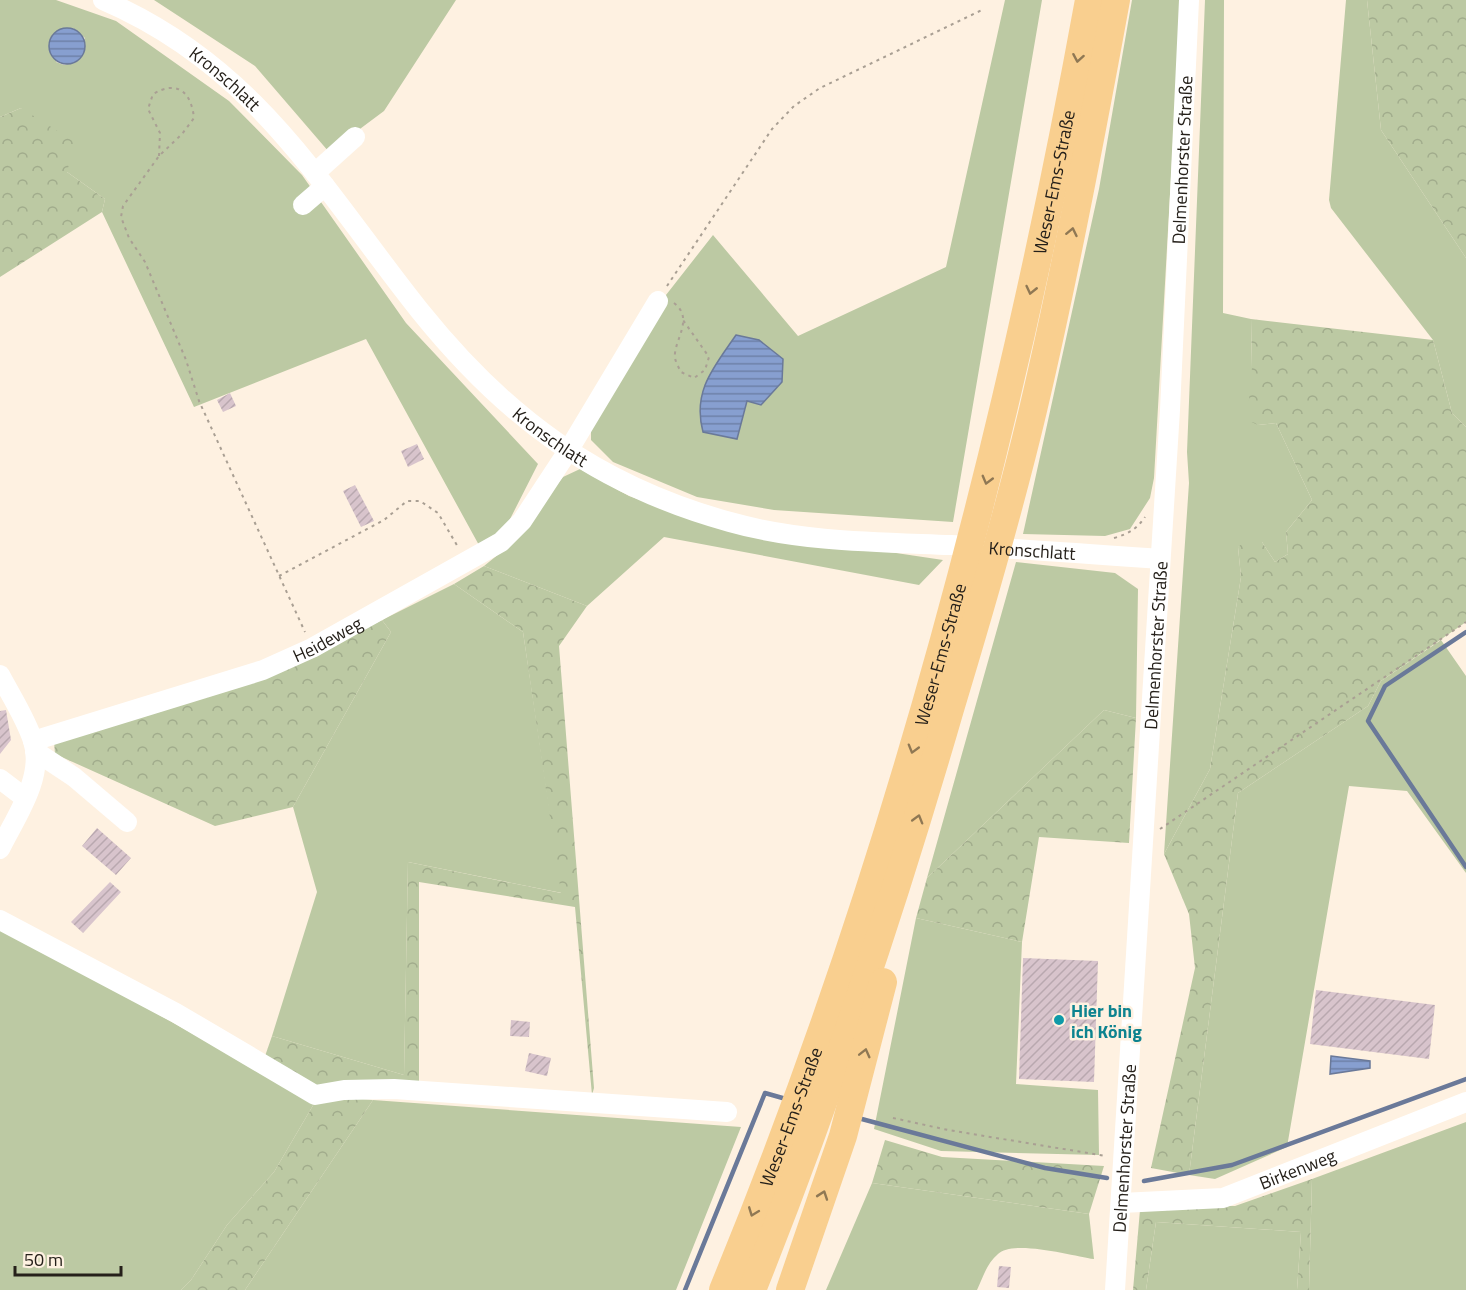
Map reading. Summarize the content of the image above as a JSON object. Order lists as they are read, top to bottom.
{
  "streets": {
    "highway": ["Weser-Ems-Straße"],
    "street": [
      "Kronschlatt",
      "Delmenhorster Straße",
      "Heideweg",
      "Birkenweg"
    ]
  },
  "crossings": [
    ["Kronschlatt", "Delmenhorster Straße"],
    ["Kronschlatt", "Heideweg"],
    ["Delmenhorster Straße", "Birkenweg"]
  ],
  "places": ["Hier bin ich König"],
  "scale_bar": "50 m"
}
